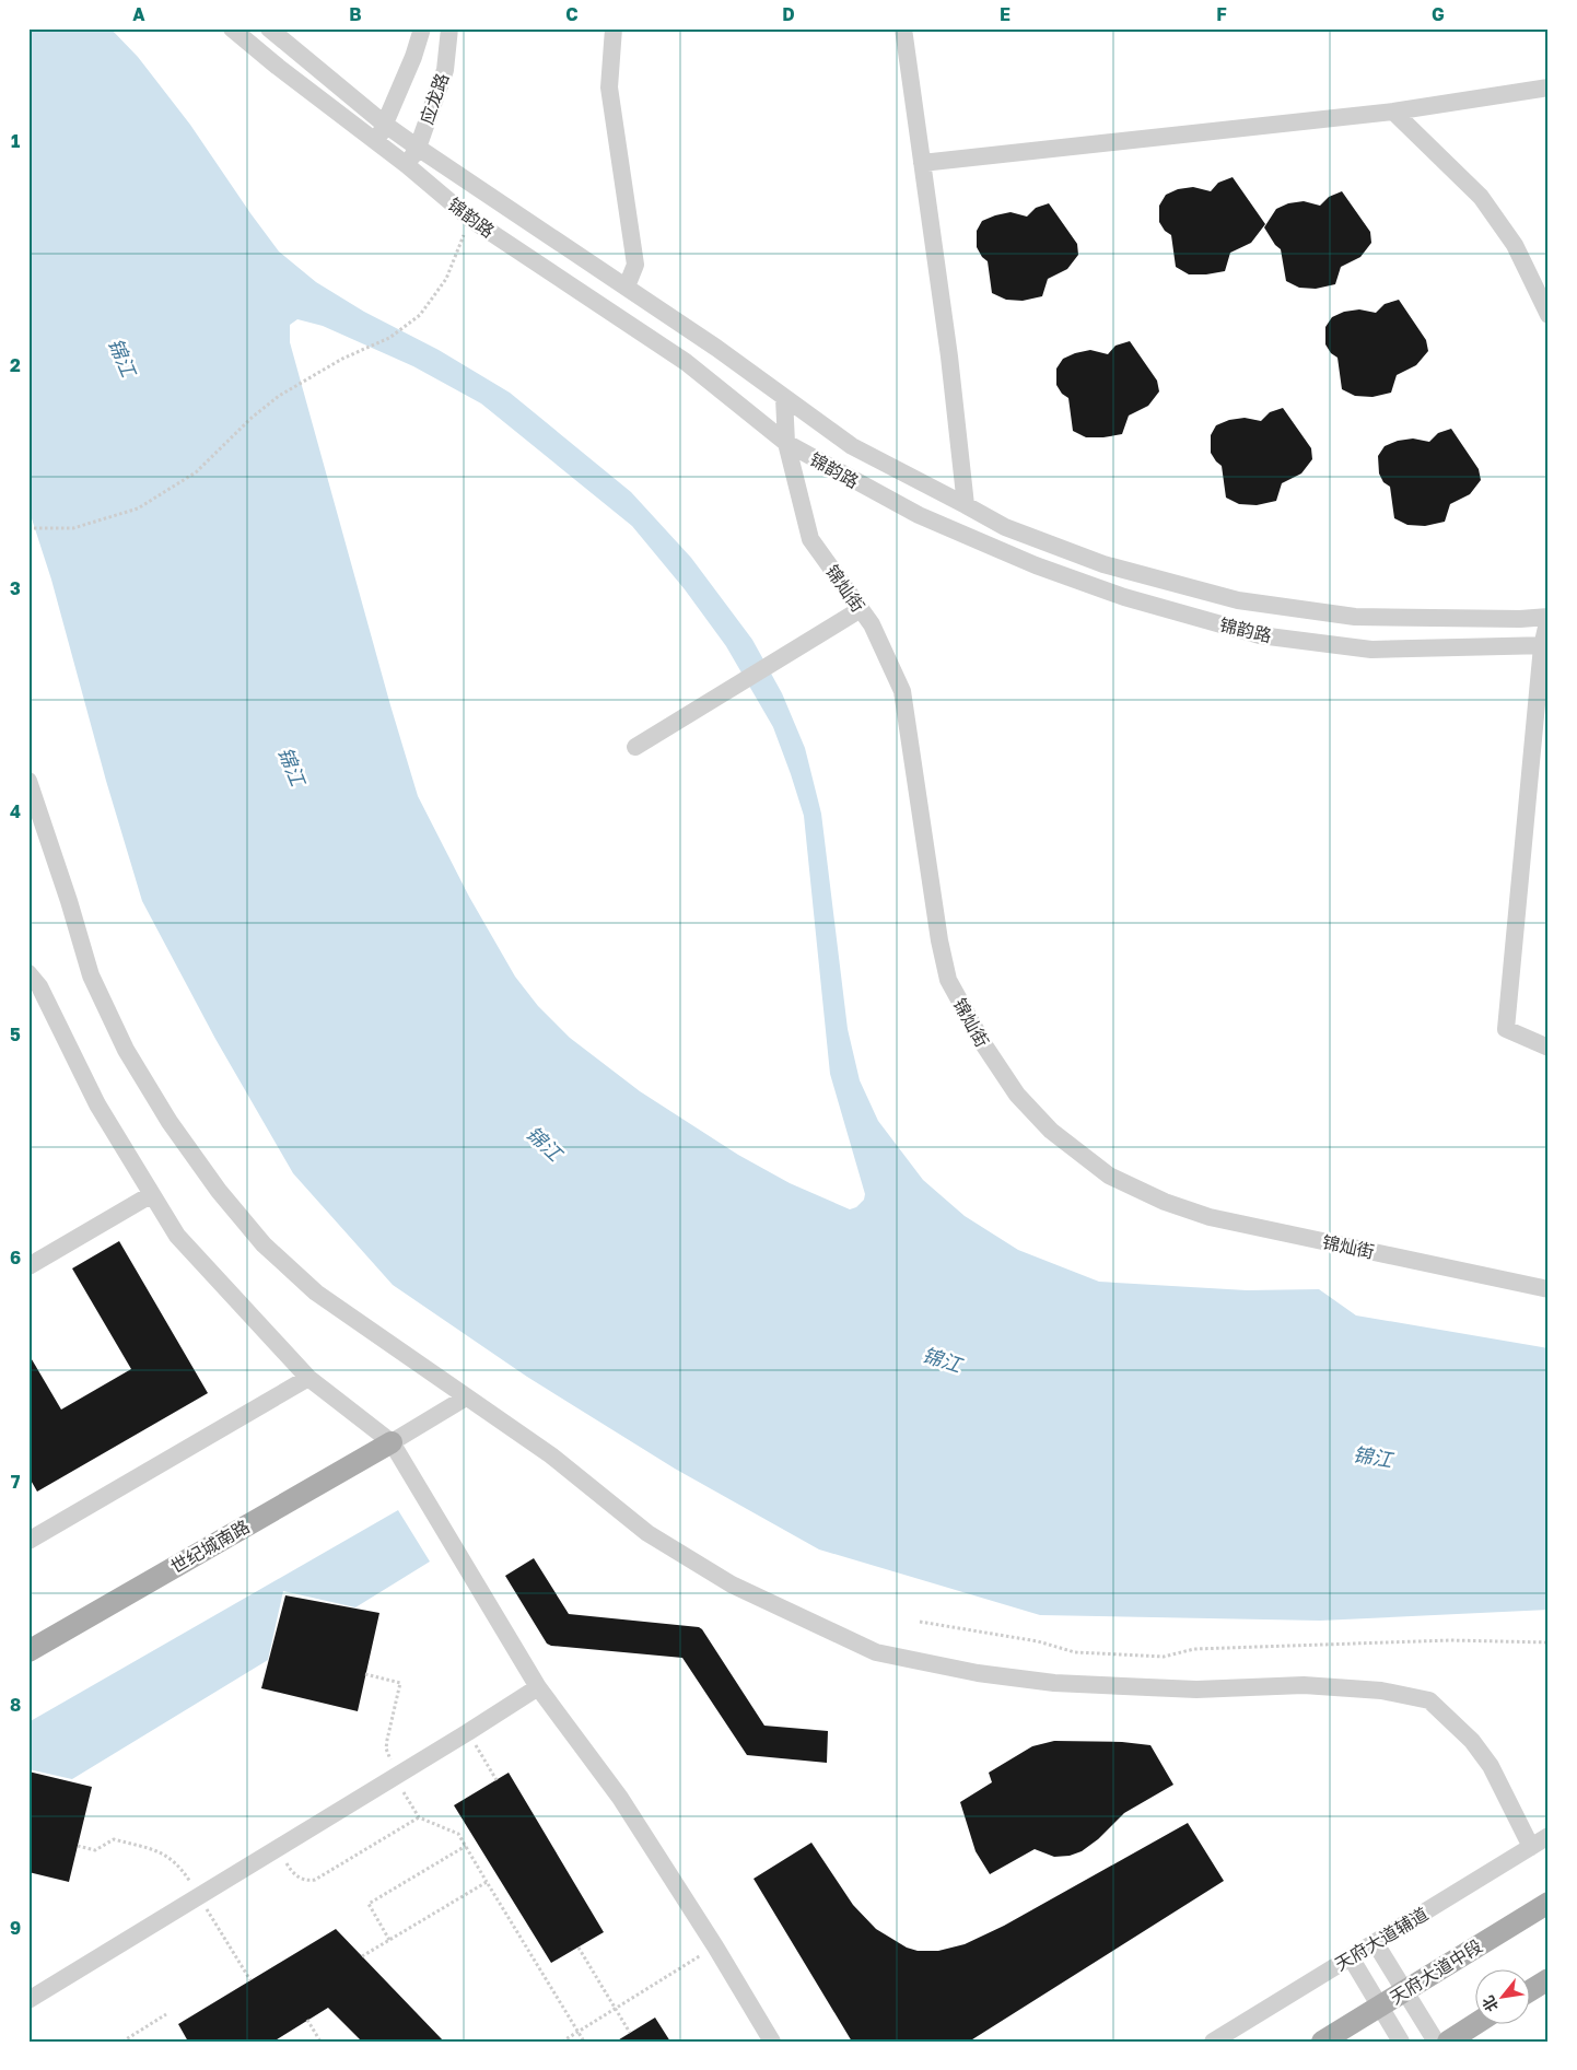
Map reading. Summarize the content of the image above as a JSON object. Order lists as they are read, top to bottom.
{
  "streets": {
    "main road": ["世纪城南路", "天府大道中段"],
    "street": [
      "应龙路",
      "锦韵路",
      "锦灿街",
      "天府大道辅道"
    ]
  },
  "crossings": [
    ["应龙路", "锦韵路"],
    ["锦韵路", "锦灿街"]
  ],
  "water": ["锦江"],
  "north": "bottom left",
  "grid": {
    "columns": [
      "A",
      "B",
      "C",
      "D",
      "E",
      "F",
      "G"
    ],
    "rows": [
      "1",
      "2",
      "3",
      "4",
      "5",
      "6",
      "7",
      "8",
      "9"
    ]
  }
}
